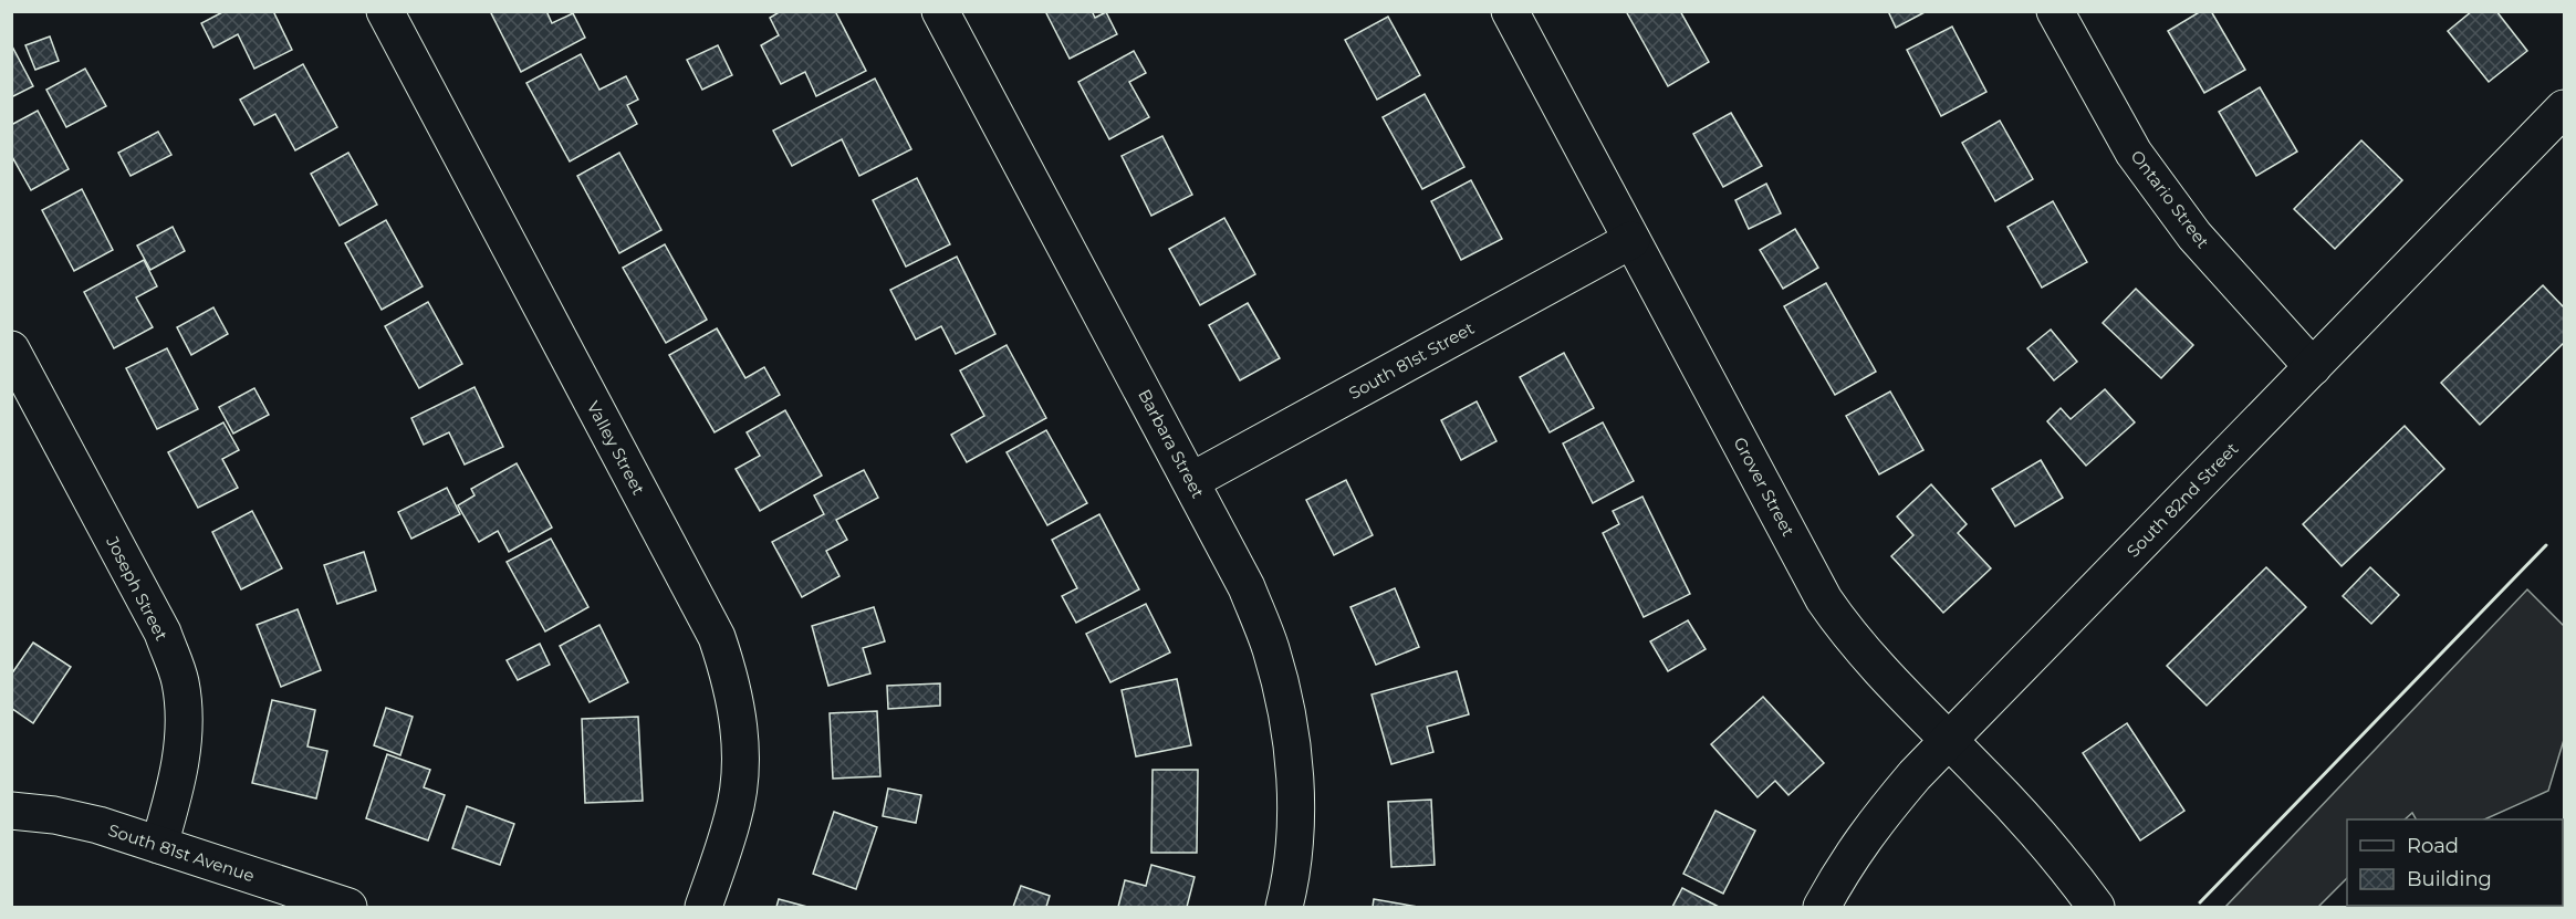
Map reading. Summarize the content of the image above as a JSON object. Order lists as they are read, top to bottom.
{
  "streets": {
    "street": [
      "Ontario Street",
      "South 81st Street",
      "Barbara Street",
      "Valley Street",
      "Grover Street",
      "South 82nd Street",
      "Joseph Street",
      "South 81st Avenue"
    ]
  },
  "crossings": [
    ["Ontario Street", "South 82nd Street"],
    ["South 81st Street", "Barbara Street"],
    ["South 81st Street", "Grover Street"],
    ["Grover Street", "South 82nd Street"],
    ["Joseph Street", "South 81st Avenue"]
  ],
  "legend": ["Road", "Building"]
}
